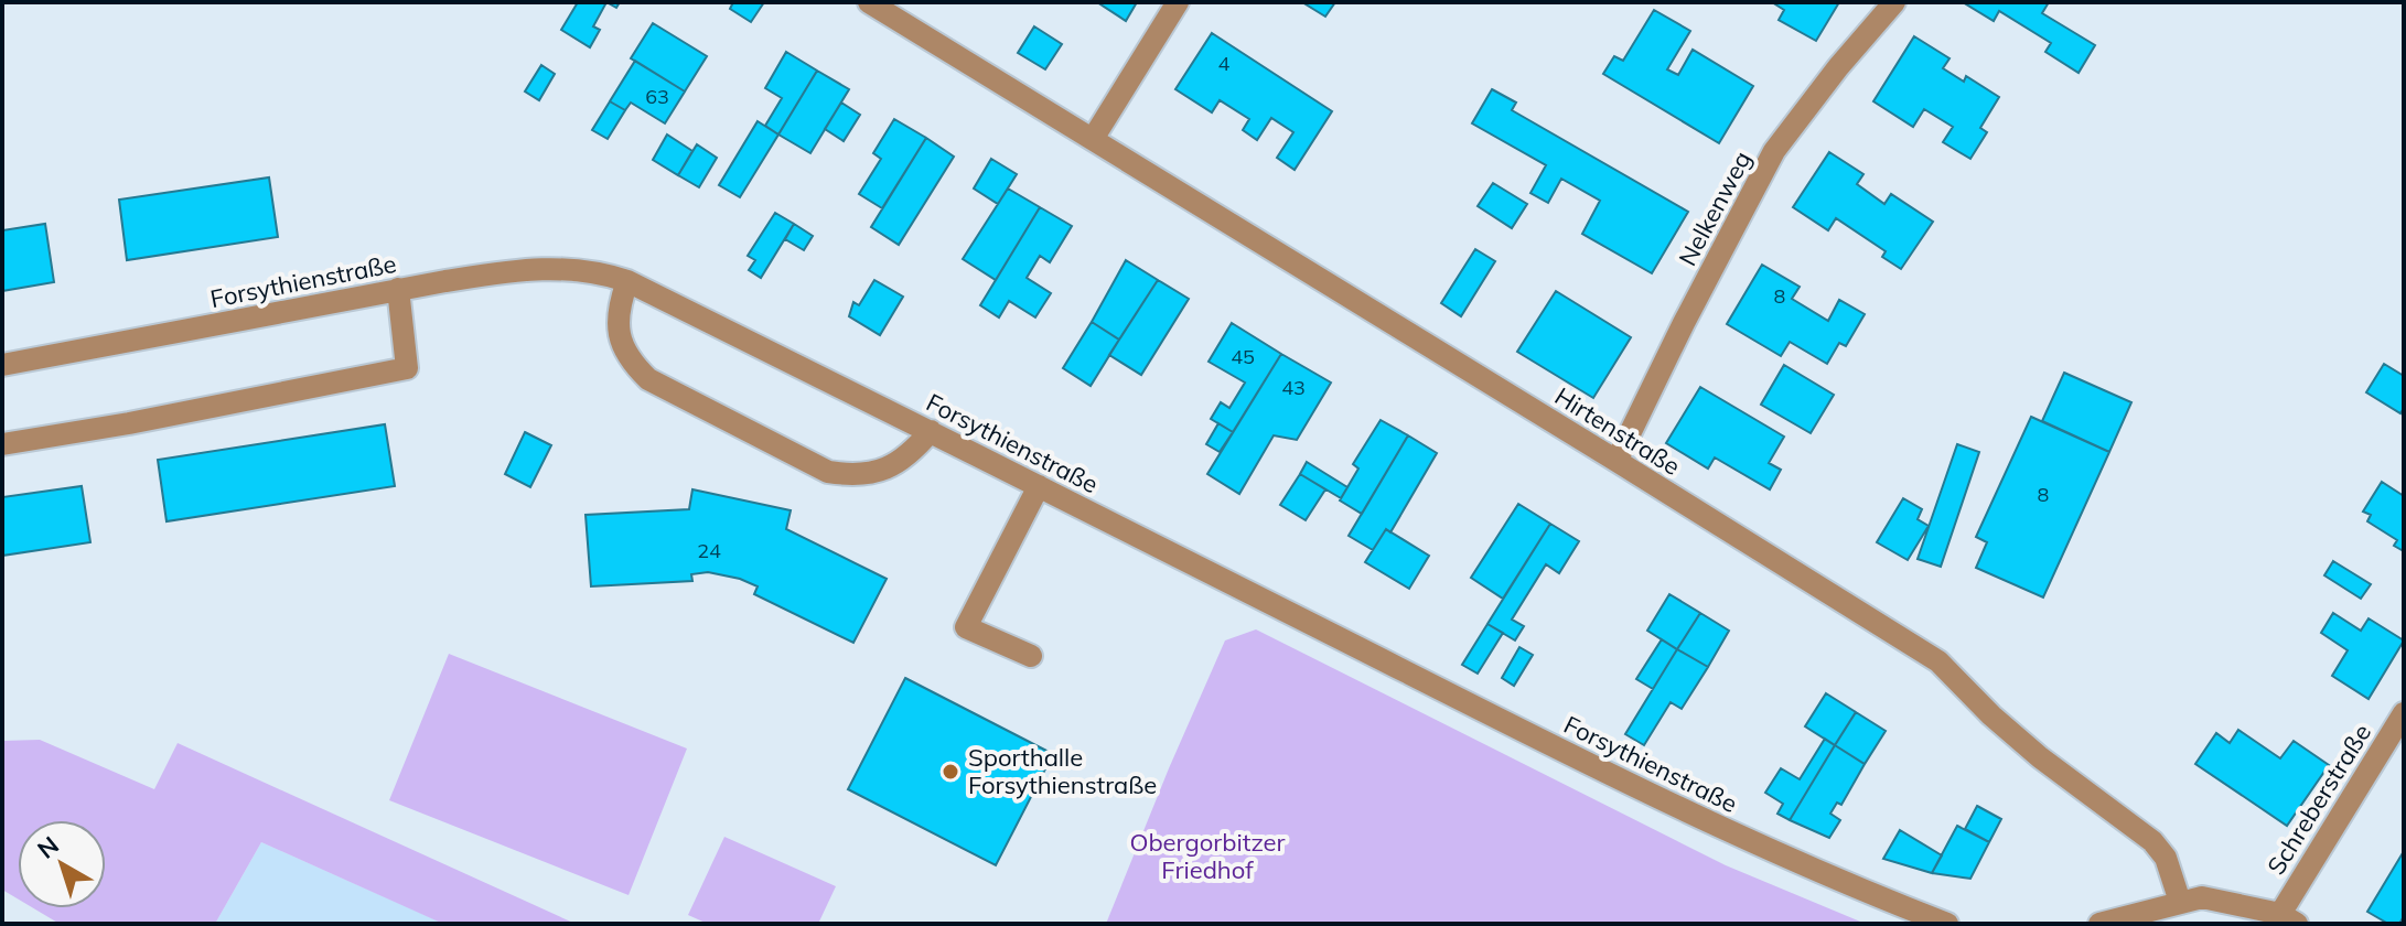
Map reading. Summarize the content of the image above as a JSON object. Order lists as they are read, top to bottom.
{
  "streets": {
    "street": [
      "Nelkenweg",
      "Forsythienstraße",
      "Hirtenstraße",
      "Schreberstraße"
    ]
  },
  "crossings": [
    ["Nelkenweg", "Hirtenstraße"]
  ],
  "parks": ["Obergorbitzer Friedhof"],
  "places": ["Sporthalle Forsythienstraße"],
  "house_numbers": [
    "4",
    "63",
    "8",
    "45",
    "43",
    "8",
    "24"
  ],
  "north": "top left"
}
